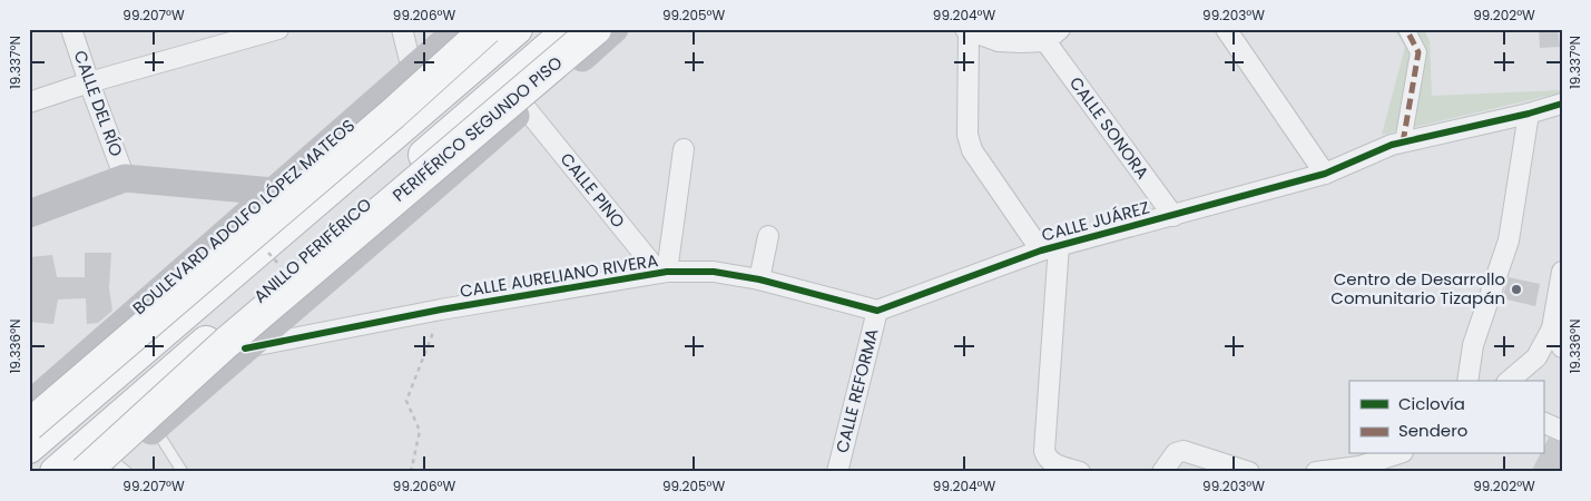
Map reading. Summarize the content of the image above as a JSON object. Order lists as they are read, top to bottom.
{
  "streets": {
    "highway": ["PERIFÉRICO SEGUNDO PISO", "ANILLO PERIFÉRICO"],
    "main road": ["BOULEVARD ADOLFO LÓPEZ MATEOS"],
    "street": [
      "CALLE DEL RÍO",
      "CALLE SONORA",
      "CALLE PINO",
      "CALLE JUÁREZ",
      "CALLE AURELIANO RIVERA",
      "CALLE REFORMA"
    ]
  },
  "crossings": [
    ["CALLE SONORA", "CALLE JUÁREZ"],
    ["CALLE PINO", "CALLE AURELIANO RIVERA"],
    ["CALLE JUÁREZ", "CALLE AURELIANO RIVERA"],
    ["CALLE JUÁREZ", "CALLE REFORMA"],
    ["CALLE AURELIANO RIVERA", "CALLE REFORMA"]
  ],
  "places": ["Centro de Desarrollo Comunitario Tizapán"],
  "legend": ["Ciclovía", "Sendero"],
  "coordinates": [
    "99.207°W",
    "99.206°W",
    "99.205°W",
    "99.204°W",
    "99.203°W",
    "99.202°W",
    "19.337°N",
    "19.336°N"
  ]
}
